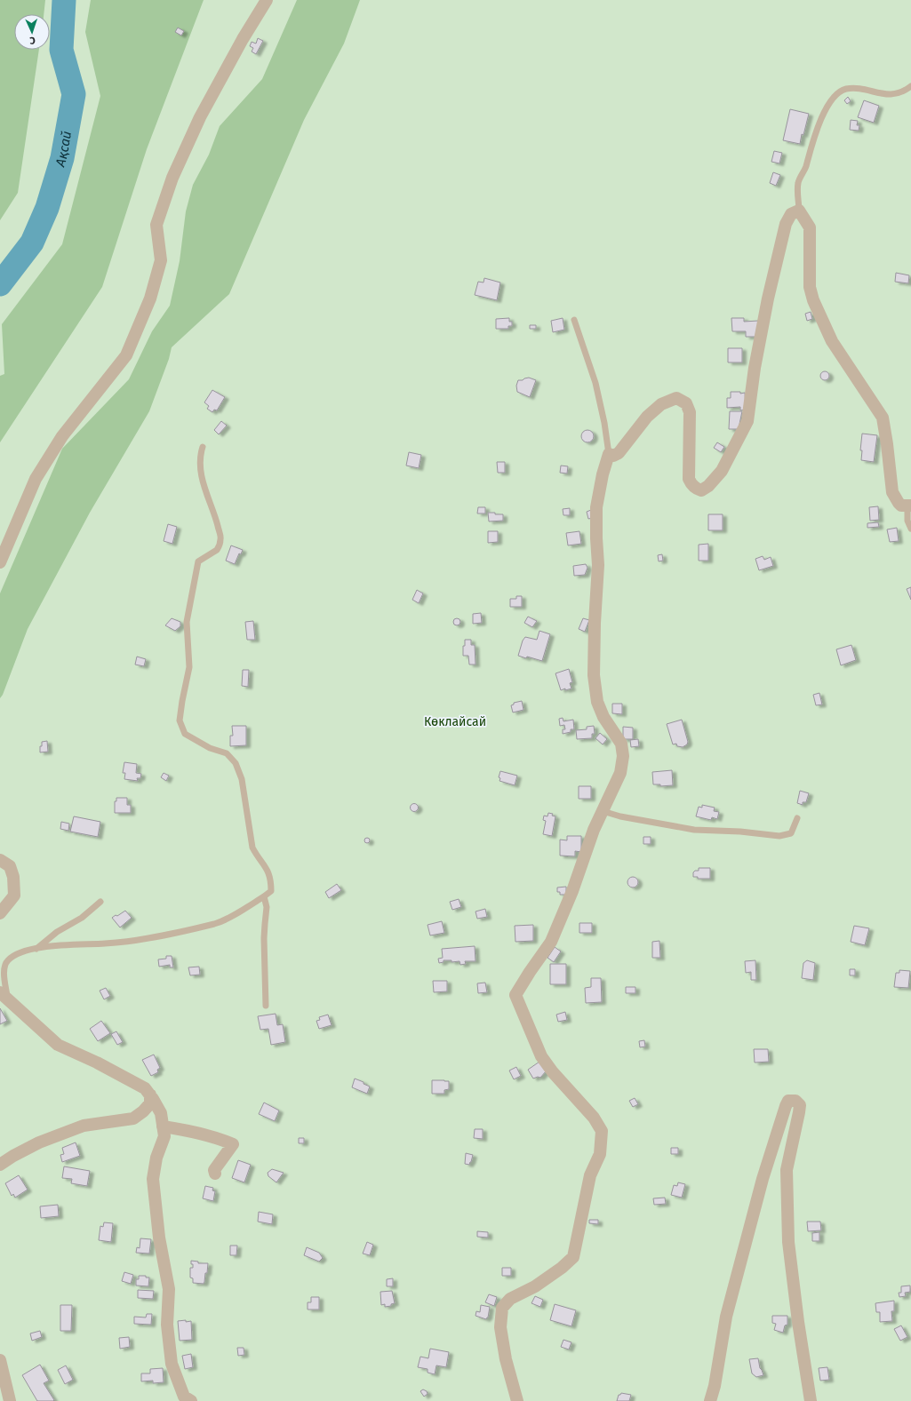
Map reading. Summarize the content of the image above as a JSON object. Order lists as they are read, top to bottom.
{
  "water": ["Ақсай"],
  "parks": ["Көклайсай"],
  "north": "bottom"
}
